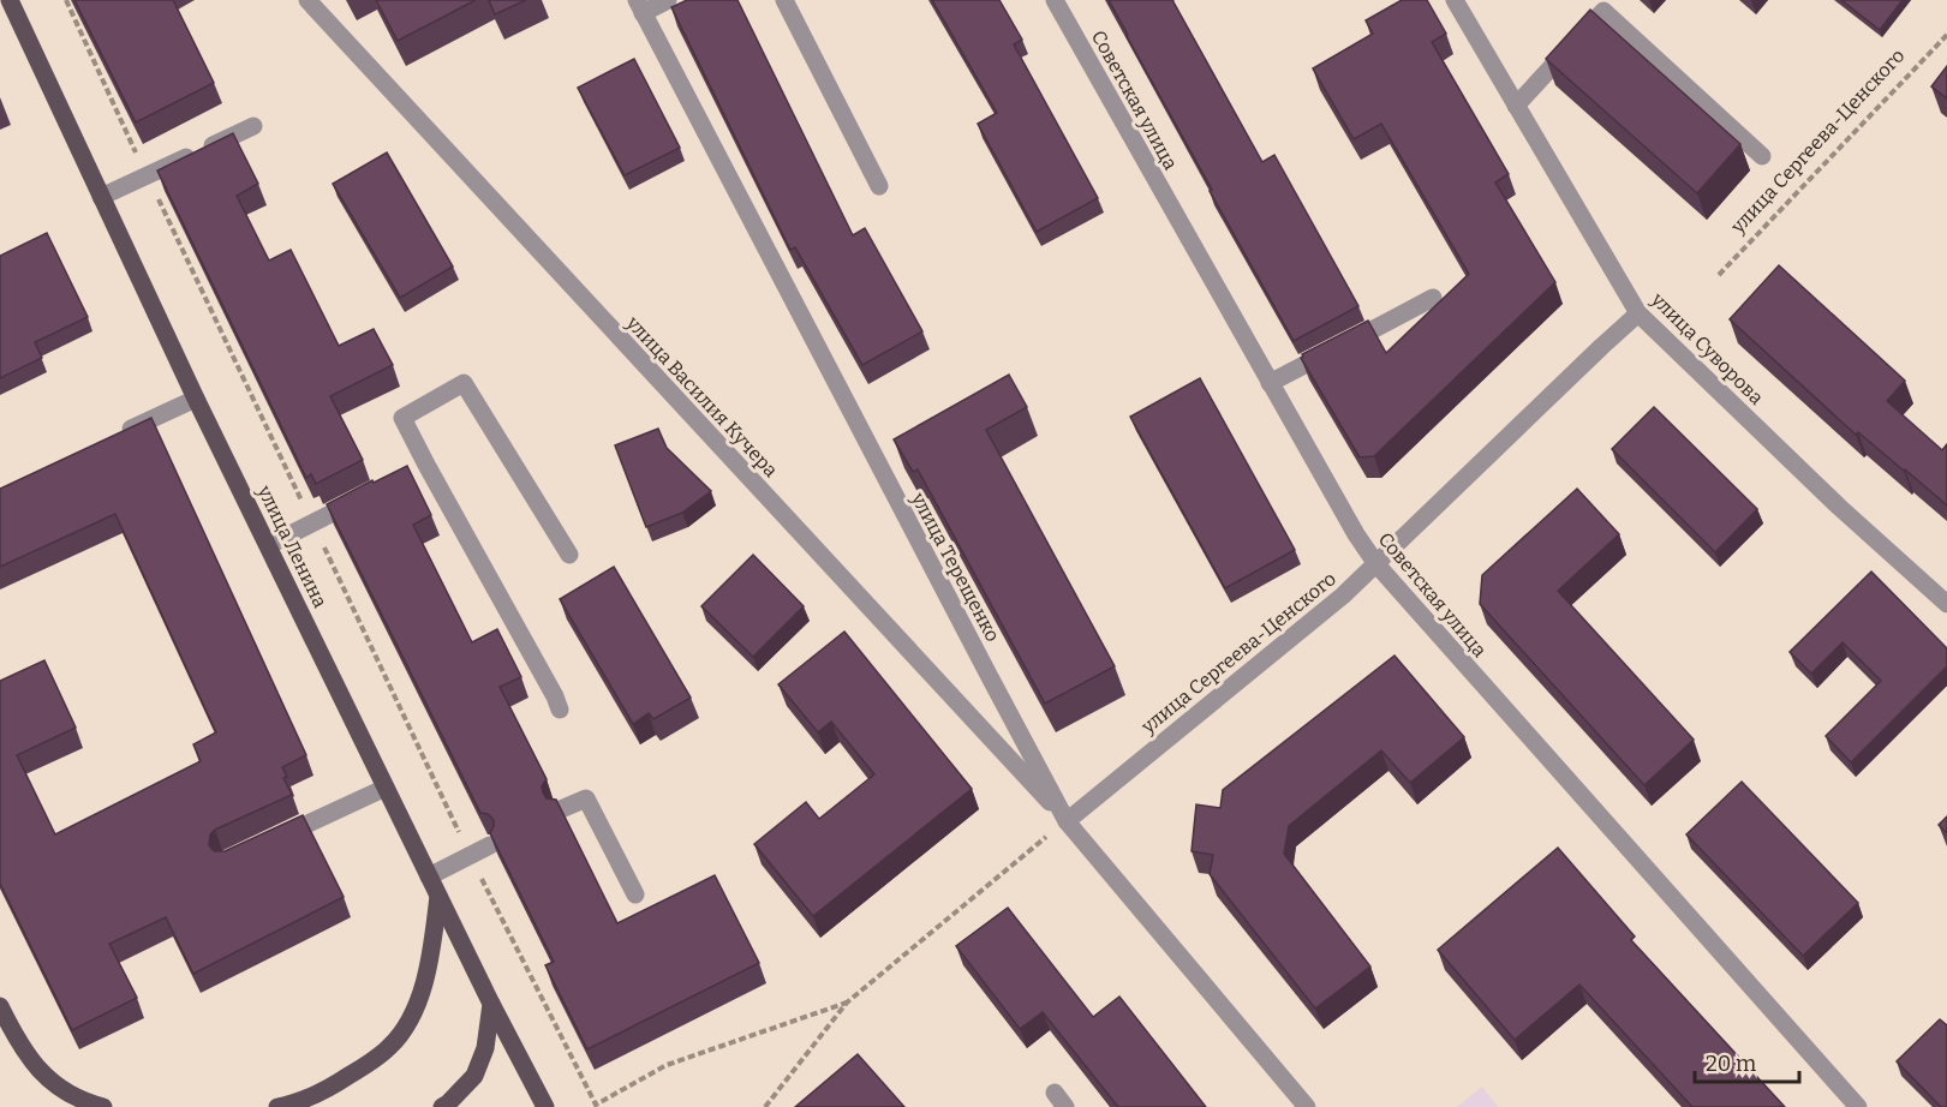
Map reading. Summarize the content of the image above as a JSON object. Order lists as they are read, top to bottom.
{
  "streets": {
    "main road": ["улица Ленина"],
    "street": [
      "Советская улица",
      "улица Сергеева-Ценского",
      "улица Суворова",
      "улица Василия Кучера",
      "улица Терещенко"
    ]
  },
  "crossings": [
    ["Советская улица", "улица Сергеева-Ценского"],
    ["улица Сергеева-Ценского", "улица Суворова"],
    ["улица Сергеева-Ценского", "улица Василия Кучера"],
    ["улица Сергеева-Ценского", "улица Терещенко"],
    ["улица Василия Кучера", "улица Терещенко"]
  ],
  "scale_bar": "20 m"
}
